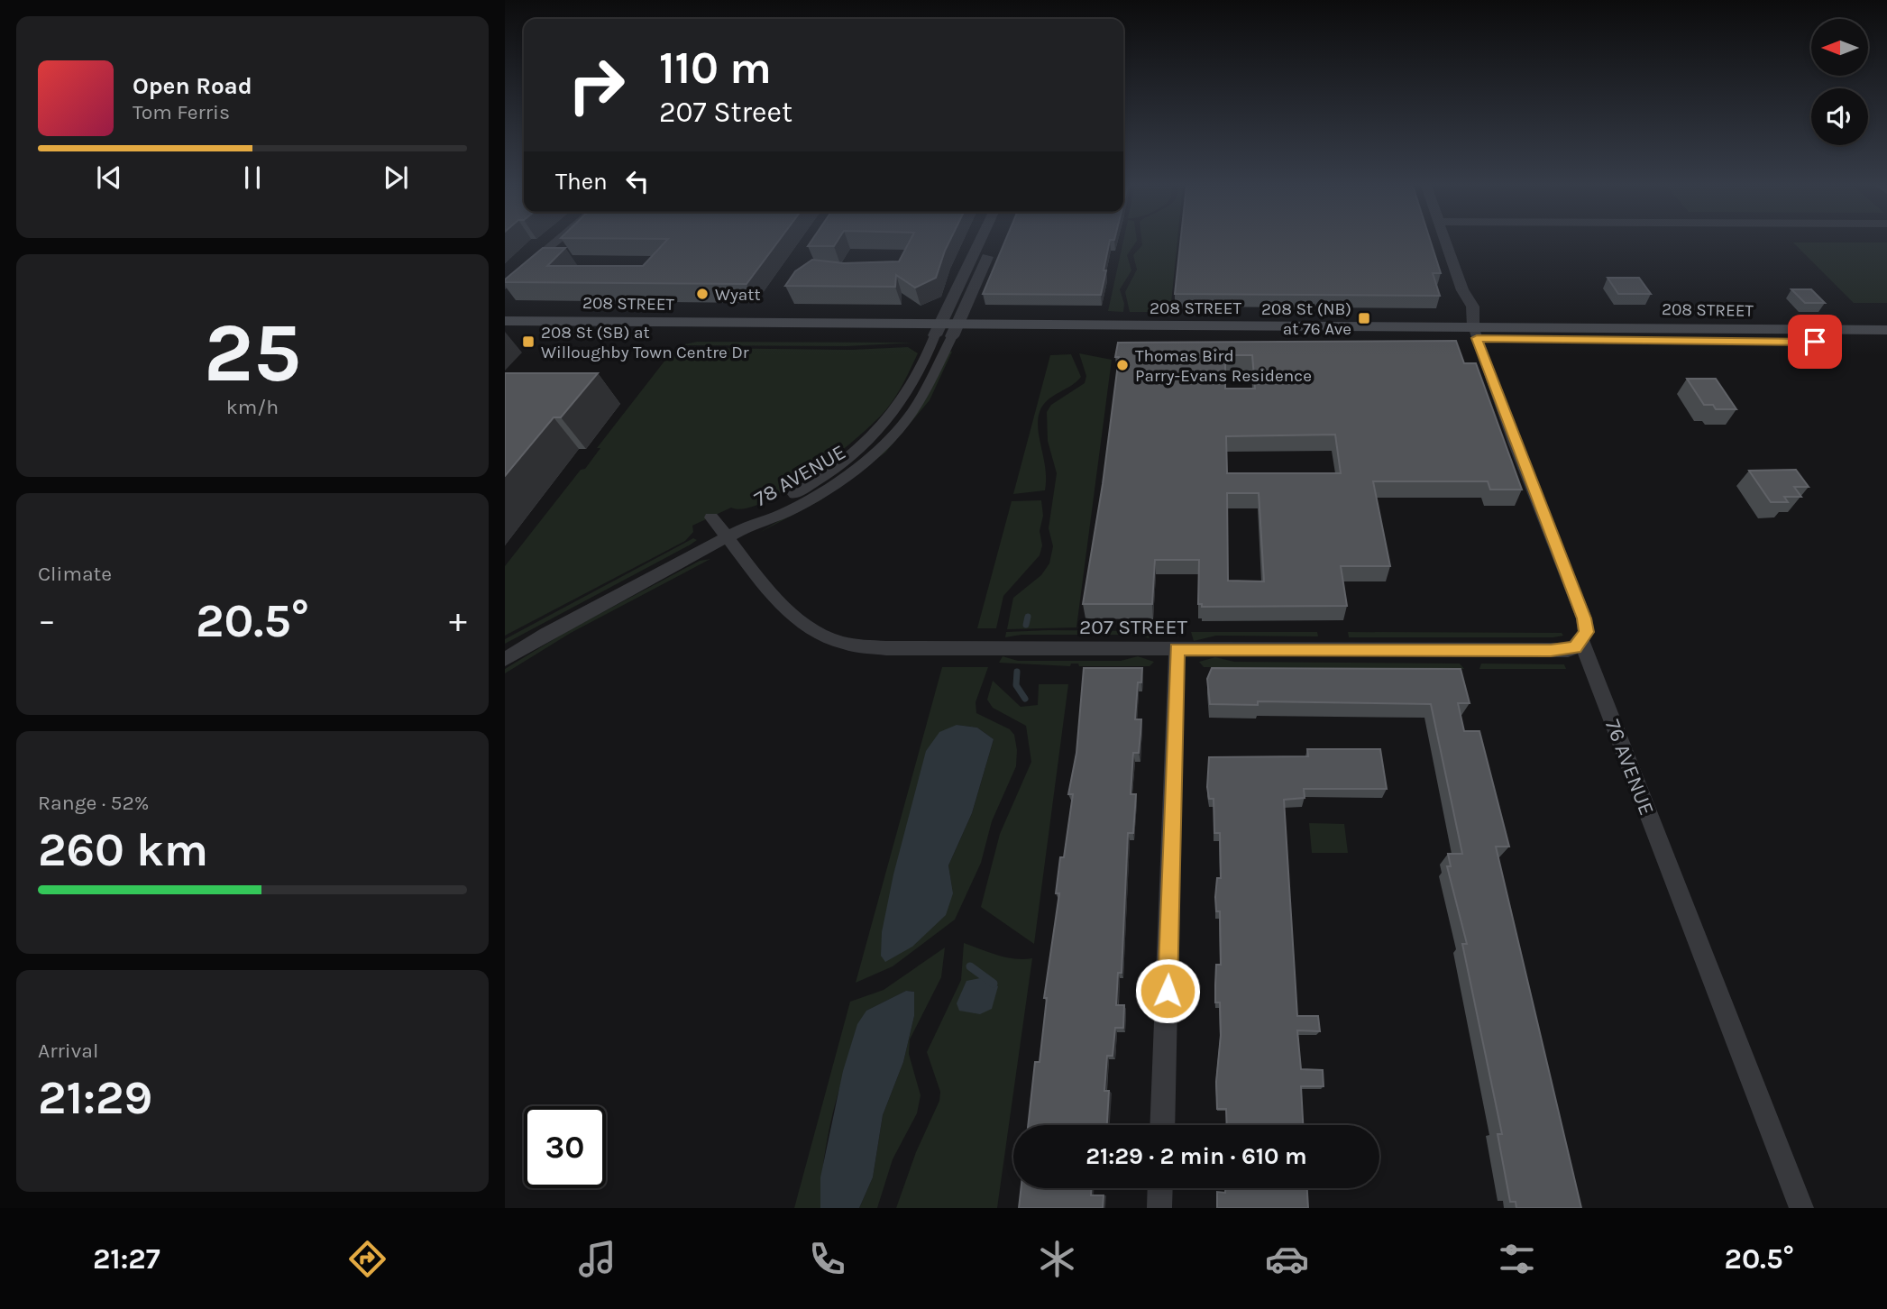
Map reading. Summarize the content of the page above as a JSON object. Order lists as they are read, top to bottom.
{
  "streets": {
    "main road": ["208 STREET"],
    "street": ["78 AVENUE", "207 STREET", "76 AVENUE"]
  },
  "crossings": [
    ["208 STREET", "78 AVENUE"],
    ["208 STREET", "76 AVENUE"],
    ["78 AVENUE", "207 STREET"],
    ["207 STREET", "76 AVENUE"]
  ],
  "places": {
    "other": ["Wyatt", "Thomas Bird Parry-Evans Residence"],
    "transit": ["208 St (NB) at 76 Ave", "208 St (SB) at Willoughby Town Centre Dr"]
  },
  "north": "left",
  "page": {
    "turn": ["110 m", "207 Street"],
    "song": ["Open Road", "Tom Ferris"],
    "then": "Then",
    "tile": [
      ["25", "km/h"],
      "Climate",
      ["Range · 52%", "260 km"],
      ["Arrival", "21:29"]
    ],
    "heat": ["−", "20.5°", "+"],
    "limit": "30",
    "trip": "21:29 · 2 min · 610 m",
    "tabs": ["21:27", "20.5°"]
  }
}
